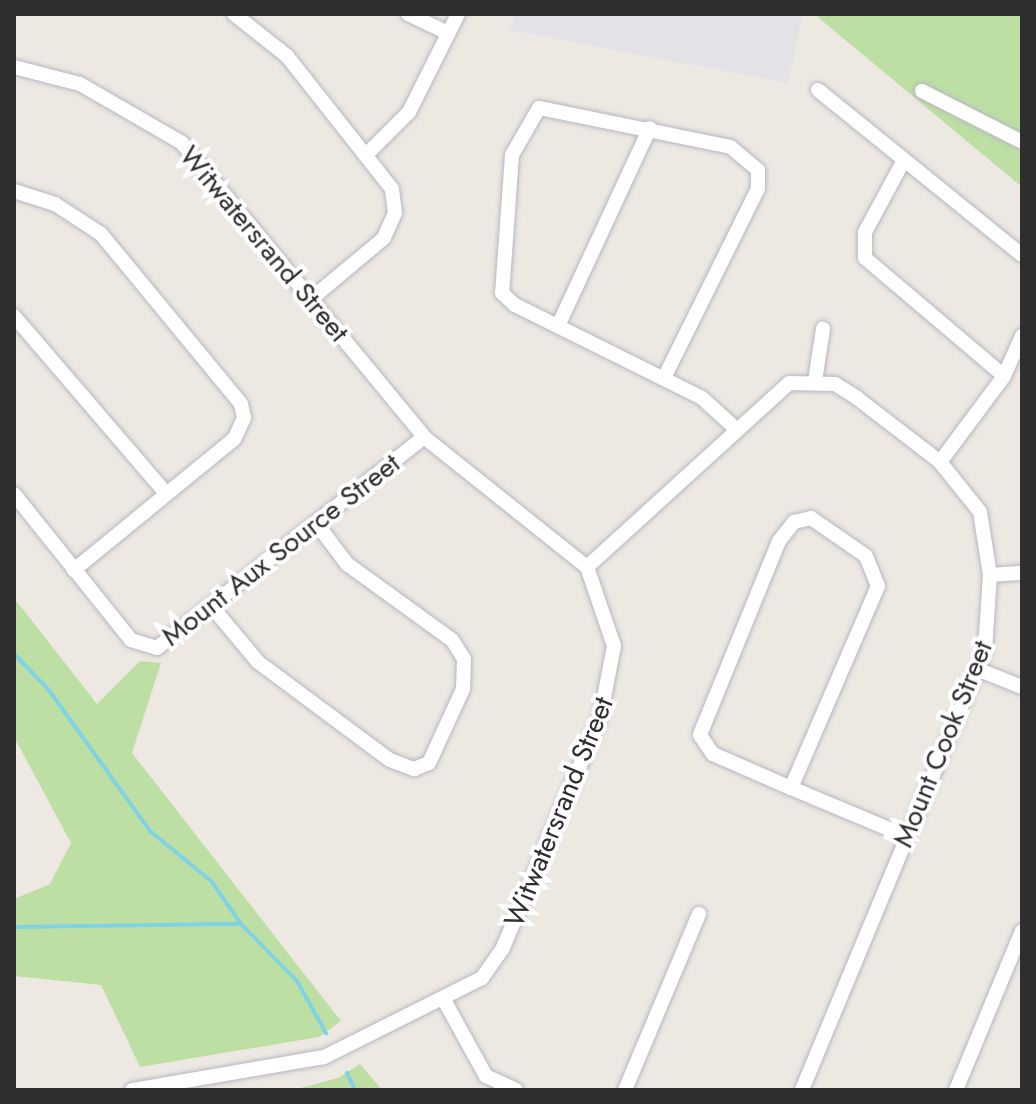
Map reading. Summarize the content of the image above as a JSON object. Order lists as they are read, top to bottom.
{
  "streets": {
    "street": ["Witwatersrand Street", "Mount Aux Source Street", "Mount Cook Street"]
  },
  "crossings": [
    ["Witwatersrand Street", "Mount Aux Source Street"]
  ]
}
